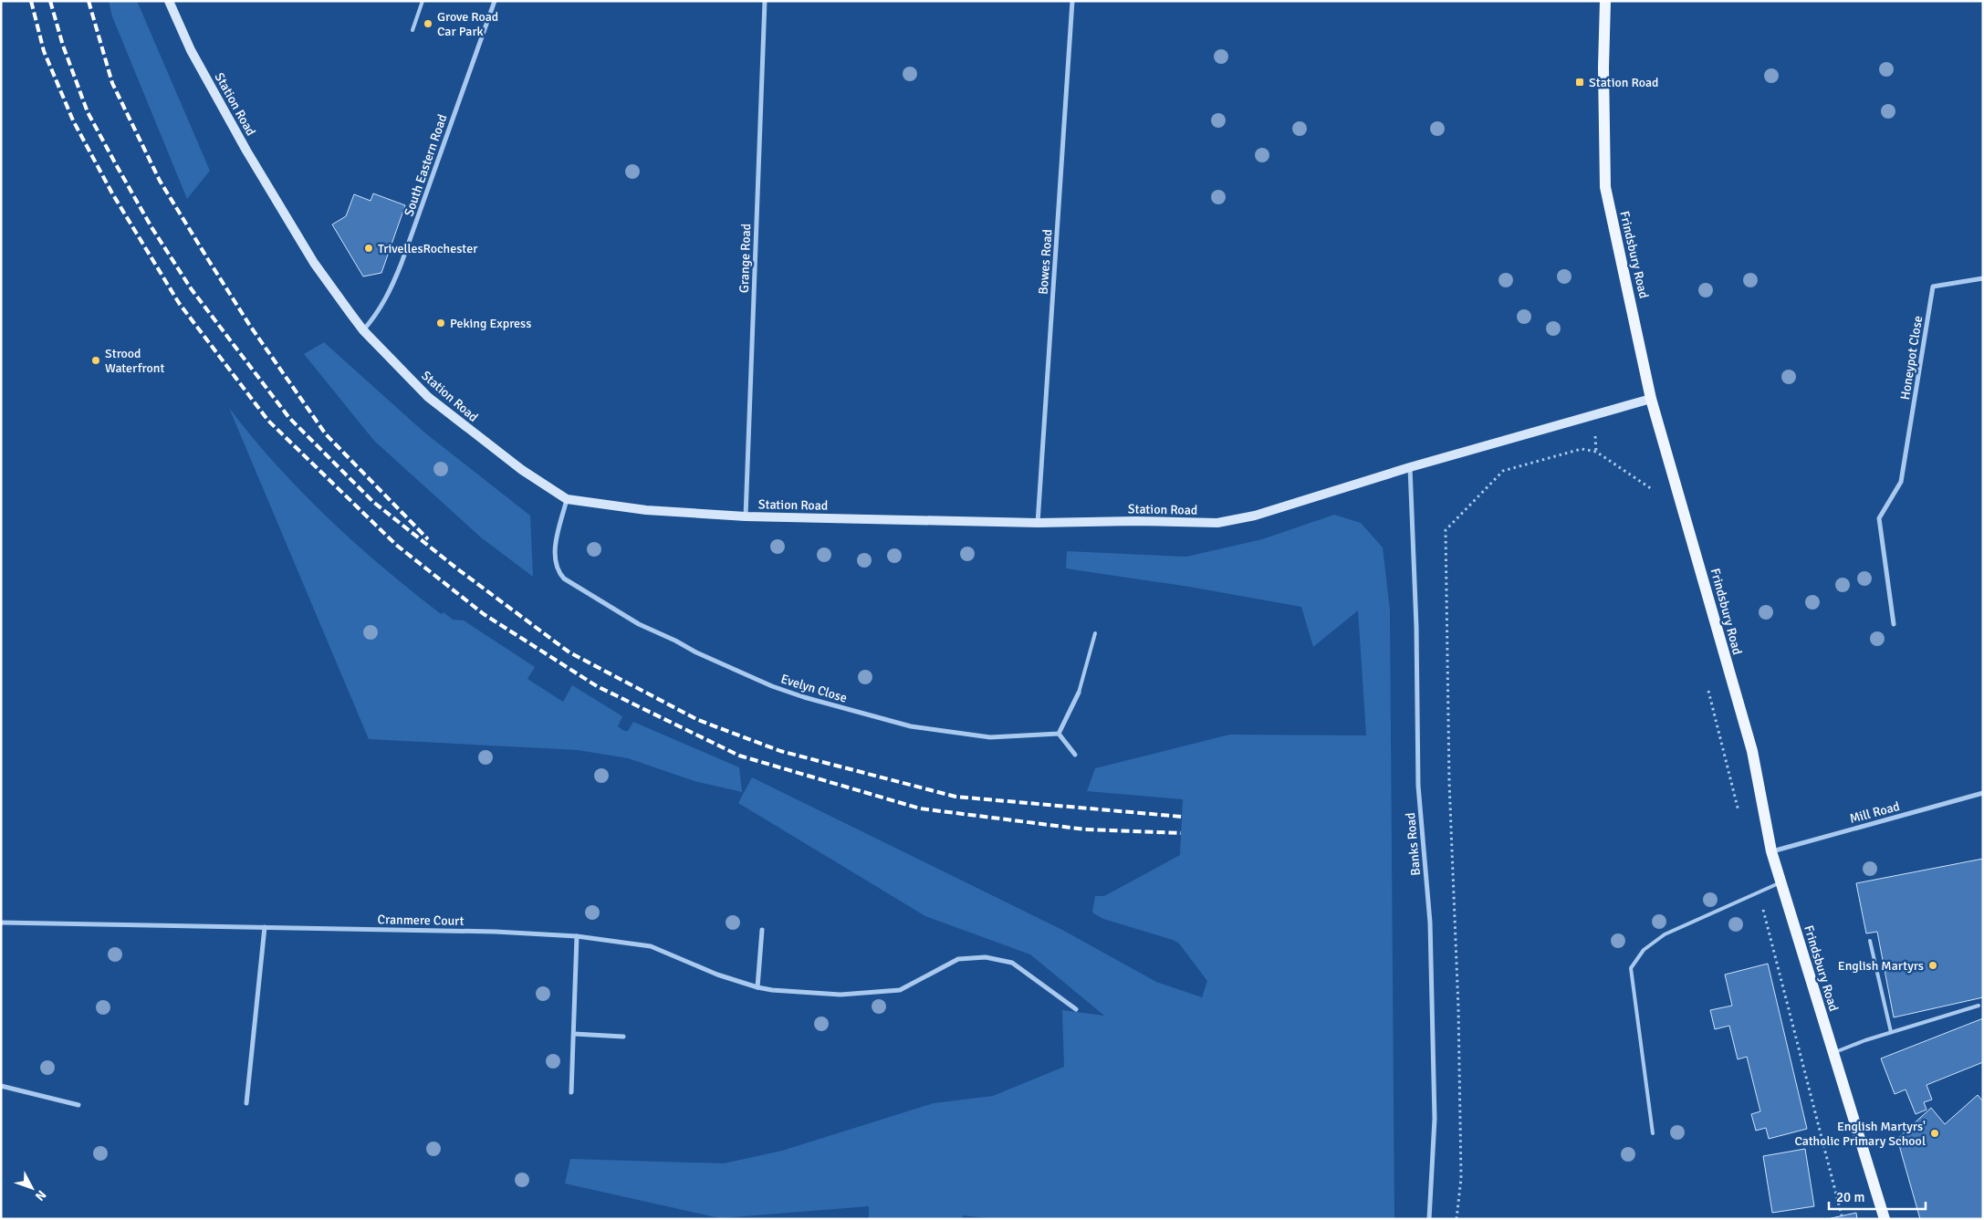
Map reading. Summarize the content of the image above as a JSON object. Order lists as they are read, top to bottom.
{
  "streets": {
    "main road": ["Station Road", "Frindsbury Road"],
    "street": [
      "South Eastern Road",
      "Grange Road",
      "Bowes Road",
      "Honeypot Close",
      "Evelyn Close",
      "Mill Road",
      "Banks Road",
      "Cranmere Court"
    ]
  },
  "crossings": [
    ["Station Road", "South Eastern Road"],
    ["Station Road", "Frindsbury Road"],
    ["Station Road", "Grange Road"],
    ["Station Road", "Bowes Road"],
    ["Station Road", "Evelyn Close"],
    ["Station Road", "Banks Road"],
    ["Frindsbury Road", "Mill Road"]
  ],
  "places": {
    "other": [
      "Grove Road Car Park",
      "TrivellesRochester",
      "Peking Express",
      "Strood Waterfront",
      "English Martyrs",
      "English Martyrs' Catholic Primary School"
    ],
    "transit": ["Station Road"]
  },
  "scale_bar": "20 m",
  "north": "bottom right"
}
